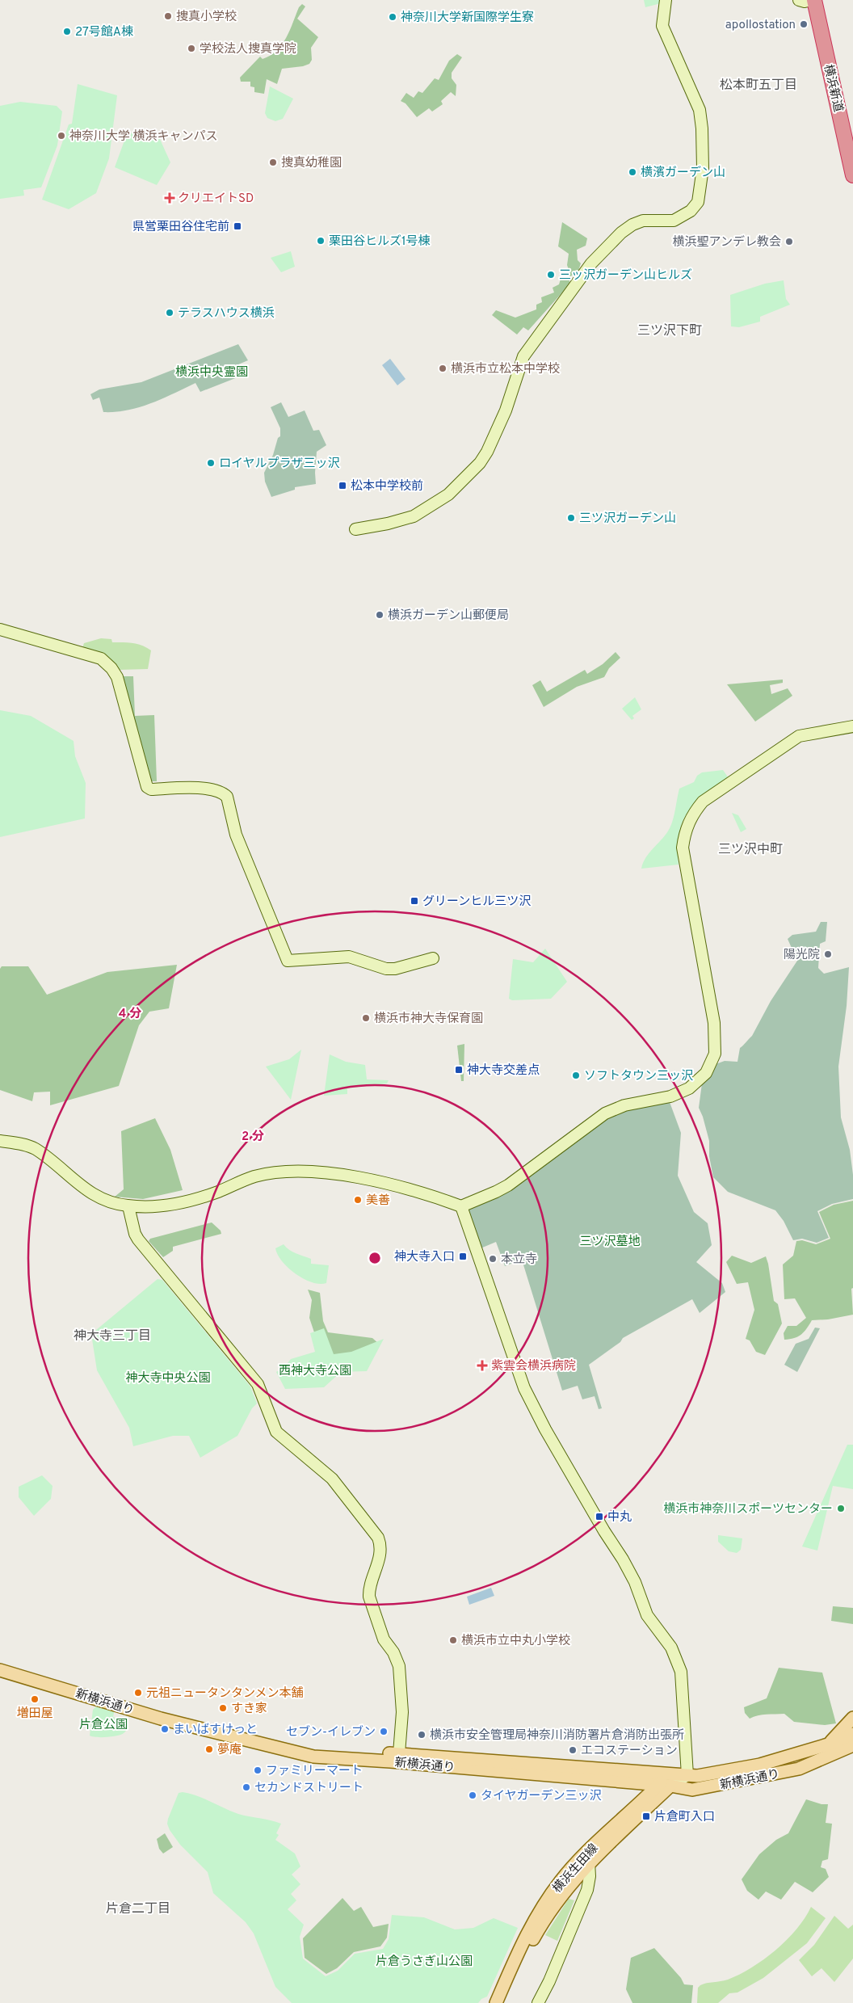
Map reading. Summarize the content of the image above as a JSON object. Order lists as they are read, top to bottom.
{
  "streets": {
    "highway": ["横浜新道"],
    "main road": ["新横浜通り", "横浜生田線"]
  },
  "crossings": [
    ["新横浜通り", "横浜生田線"]
  ],
  "districts": [
    "松本町五丁目",
    "三ツ沢下町",
    "三ツ沢中町",
    "神大寺三丁目",
    "片倉二丁目"
  ],
  "parks": [
    "横浜中央霊園",
    "三ツ沢墓地",
    "西神大寺公園",
    "神大寺中央公園",
    "片倉公園",
    "片倉うさぎ山公園"
  ],
  "places": {
    "other": [
      "捜真小学校",
      "神奈川大学新国際学生寮",
      "apollostation",
      "27号館A棟",
      "学校法人捜真学院",
      "神奈川大学 横浜キャンパス",
      "捜真幼稚園",
      "横濱ガーデン山",
      "栗田谷ヒルズ1号棟",
      "横浜聖アンデレ教会",
      "三ッ沢ガーデン山ヒルズ",
      "テラスハウス横浜",
      "横浜市立松本中学校",
      "ロイヤルプラザ三ッ沢",
      "三ツ沢ガーデン山",
      "横浜ガーデン山郵便局",
      "陽光院",
      "横浜市神大寺保育園",
      "ソフトタウン三ッ沢",
      "美善",
      "本立寺",
      "横浜市神奈川スポーツセンター",
      "横浜市立中丸小学校",
      "元祖ニュータンタンメン本舗",
      "増田屋",
      "すき家",
      "まいばすけっと",
      "セブン-イレブン",
      "横浜市安全管理局神奈川消防署片倉消防出張所",
      "夢庵",
      "エコステーション",
      "ファミリーマート",
      "セカンドストリート",
      "タイヤガーデン三ッ沢"
    ],
    "health": ["クリエイトSD", "紫雲会横浜病院"],
    "transit": [
      "県営栗田谷住宅前",
      "松本中学校前",
      "グリーンヒル三ツ沢",
      "神大寺交差点",
      "神大寺入口",
      "中丸",
      "片倉町入口"
    ]
  },
  "rings": ["4 分", "2 分"]
}
